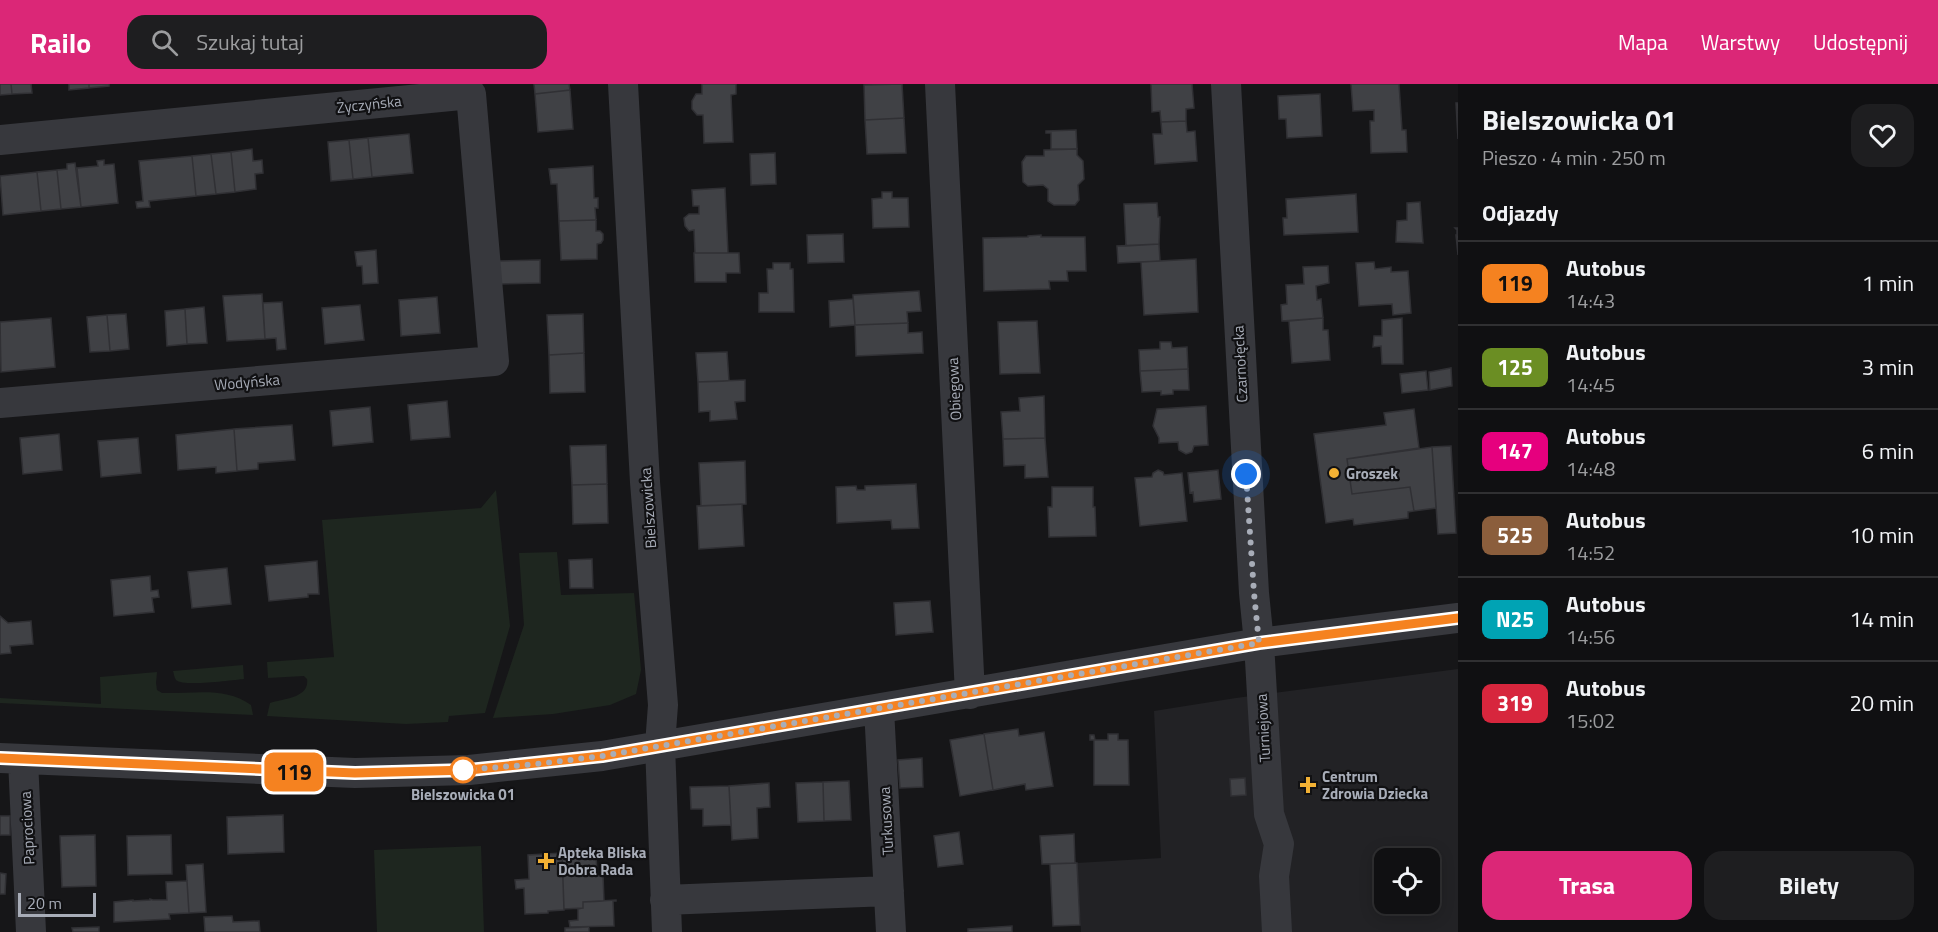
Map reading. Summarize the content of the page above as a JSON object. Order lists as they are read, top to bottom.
{
  "streets": {
    "street": [
      "Życzyńska",
      "Czarnołęcka",
      "Wodyńska",
      "Obiegowa",
      "Bielszowicka",
      "Turniejowa",
      "Turkusowa",
      "Paprociowa"
    ]
  },
  "crossings": [
    ["Życzyńska", "Wodyńska"],
    ["Czarnołęcka", "Turniejowa"]
  ],
  "places": {
    "other": ["Groszek", "Bielszowicka 01"],
    "health": ["Centrum Zdrowia Dziecka", "Apteka Bliska Dobra Rada"]
  },
  "lines": ["bus line 119"],
  "scale_bar": "20 m",
  "page": {
    "header": "Railo",
    "search": "Szukaj tutaj",
    "nav": ["Mapa", "Warstwy", "Udostępnij"],
    "on_map": "119",
    "heading": [
      ["Bielszowicka 01", "Pieszo · 4 min · 250 m"],
      "Odjazdy"
    ],
    "list": [
      {
        "mark": "119",
        "name": "Autobus",
        "note": "14:43",
        "value": "1 min"
      },
      {
        "mark": "125",
        "name": "Autobus",
        "note": "14:45",
        "value": "3 min"
      },
      {
        "mark": "147",
        "name": "Autobus",
        "note": "14:48",
        "value": "6 min"
      },
      {
        "mark": "525",
        "name": "Autobus",
        "note": "14:52",
        "value": "10 min"
      },
      {
        "mark": "N25",
        "name": "Autobus",
        "note": "14:56",
        "value": "14 min"
      },
      {
        "mark": "319",
        "name": "Autobus",
        "note": "15:02",
        "value": "20 min"
      }
    ],
    "buttons": ["Trasa", "Bilety"],
    "scale": "20 m"
  }
}
